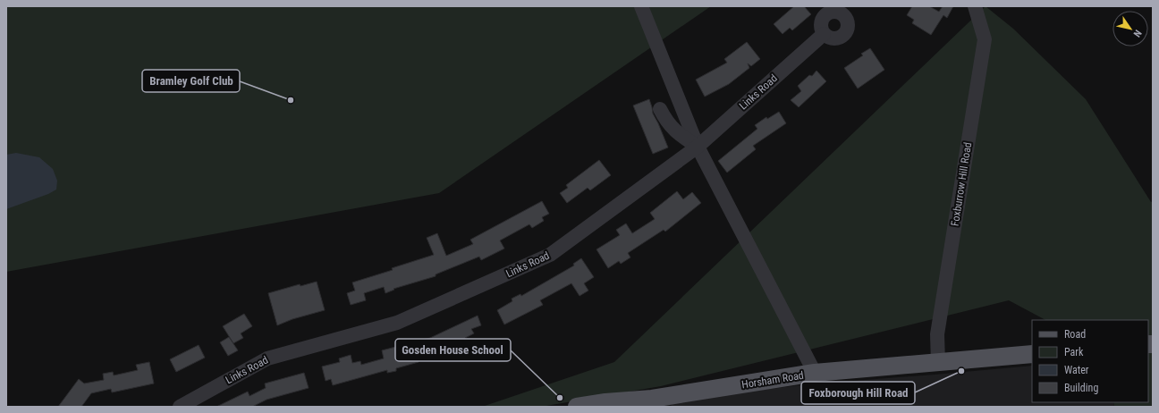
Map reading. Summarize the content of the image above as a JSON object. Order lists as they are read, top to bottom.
{
  "streets": {
    "main road": ["Horsham Road"],
    "street": ["Links Road", "Foxburrow Hill Road"]
  },
  "crossings": [
    ["Foxburrow Hill Road", "Horsham Road"]
  ],
  "places": ["Bramley Golf Club", "Foxborough Hill Road", "Gosden House School"],
  "legend": [
    "Road",
    "Park",
    "Water",
    "Building"
  ],
  "north": "bottom right"
}
